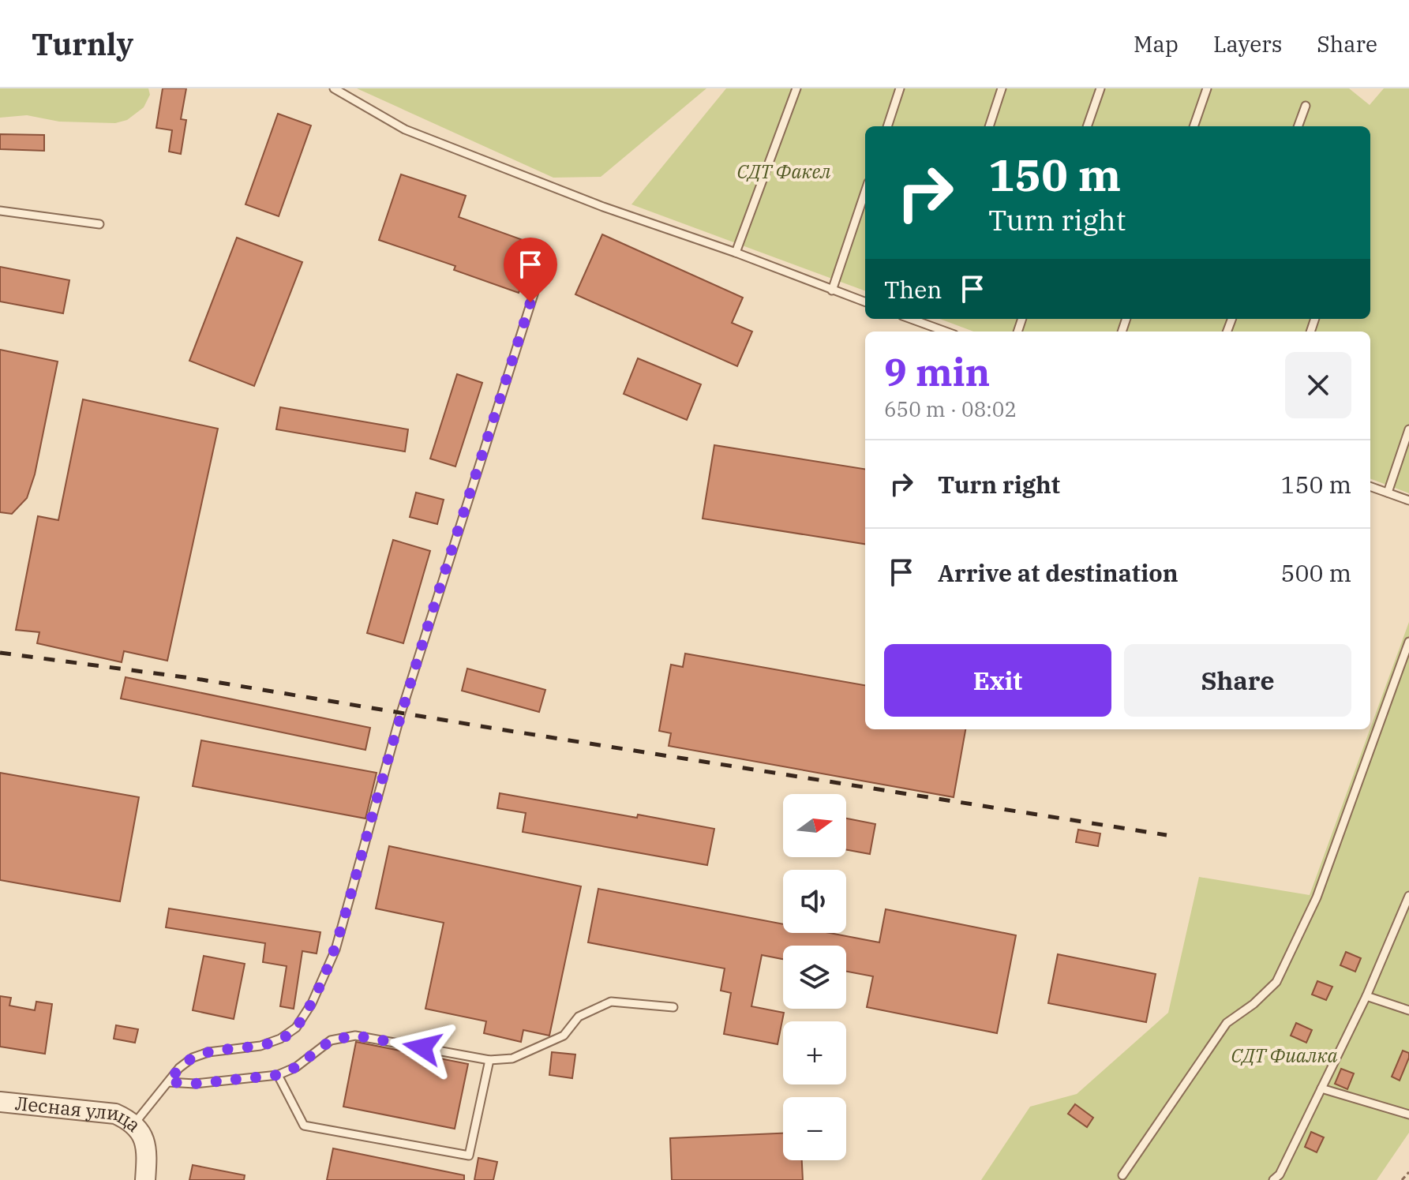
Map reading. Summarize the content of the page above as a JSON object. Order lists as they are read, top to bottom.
{
  "streets": {
    "street": ["Лесная улица"]
  },
  "parks": ["СДТ Факел", "СДТ Фиалка"],
  "north": "right",
  "page": {
    "header": "Turnly",
    "nav": ["Map", "Layers", "Share"],
    "turn": ["150 m", "Turn right"],
    "then": "Then",
    "heading": ["9 min", "650 m · 08:02"],
    "list": [
      {
        "name": "Turn right",
        "value": "150 m"
      },
      {
        "name": "Arrive at destination",
        "value": "500 m"
      }
    ],
    "buttons": ["Exit", "Share"],
    "map_buttons": ["+", "−"]
  }
}
